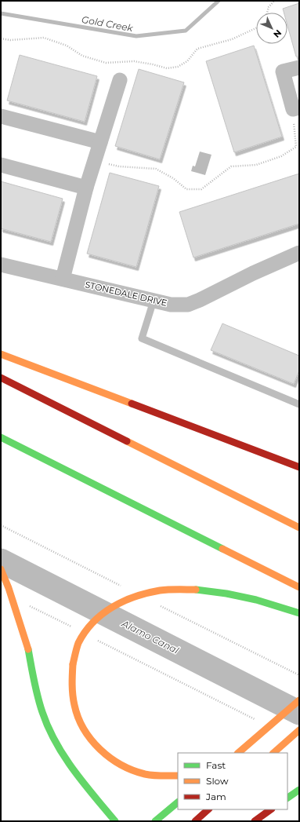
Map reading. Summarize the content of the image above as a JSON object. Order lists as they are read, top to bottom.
{
  "streets": {
    "street": ["STONEDALE DRIVE"]
  },
  "water": ["Gold Creek", "Alamo Canal"],
  "legend": ["Fast", "Slow", "Jam"],
  "north": "bottom right"
}
